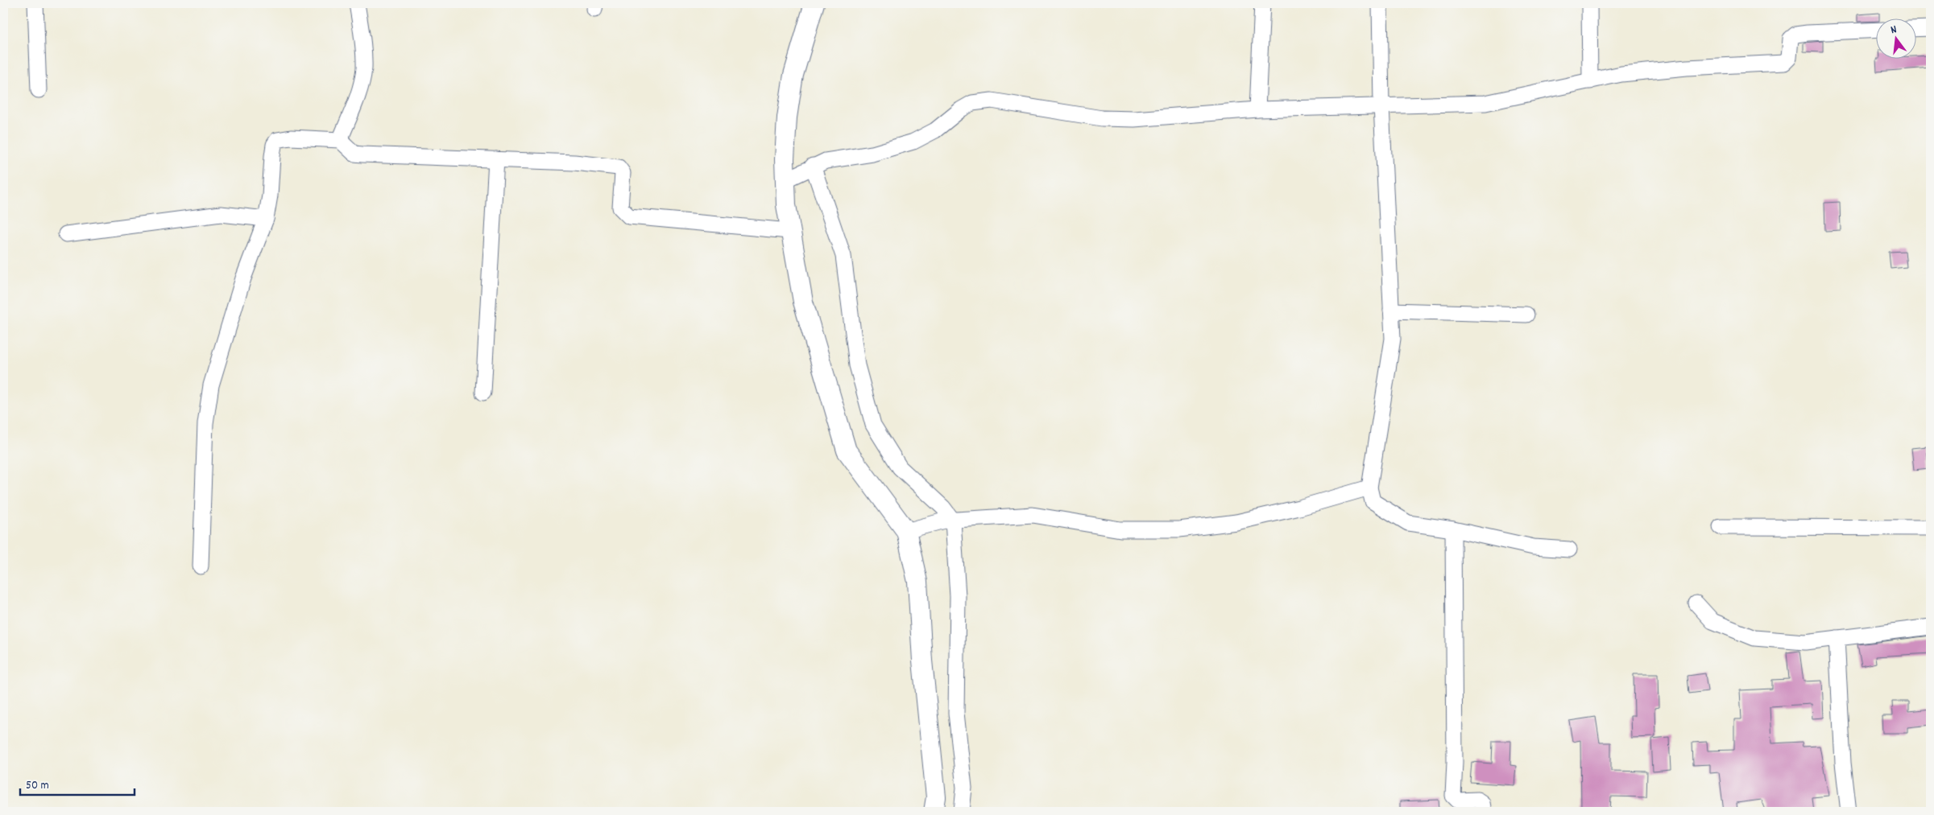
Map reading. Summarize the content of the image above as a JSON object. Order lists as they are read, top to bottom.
{
  "scale_bar": "50 m",
  "north": "top"
}
